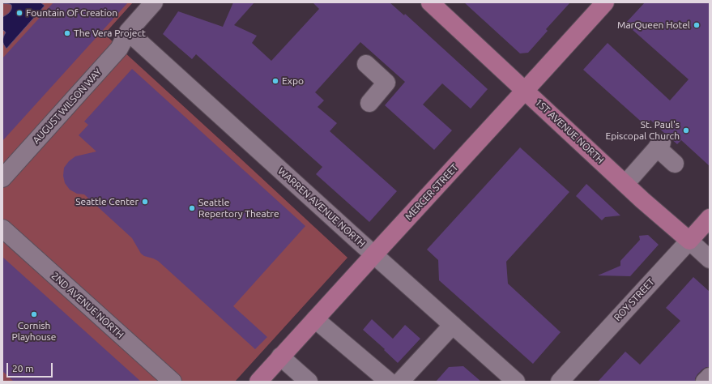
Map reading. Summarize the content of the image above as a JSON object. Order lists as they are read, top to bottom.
{
  "streets": {
    "main road": ["1ST AVENUE NORTH", "MERCER STREET", "ROY STREET"],
    "street": ["AUGUST WILSON WAY", "WARREN AVENUE NORTH", "2ND AVENUE NORTH"]
  },
  "crossings": [
    ["AUGUST WILSON WAY", "WARREN AVENUE NORTH"],
    ["1ST AVENUE NORTH", "MERCER STREET"],
    ["1ST AVENUE NORTH", "ROY STREET"],
    ["MERCER STREET", "WARREN AVENUE NORTH"]
  ],
  "places": [
    "Fountain Of Creation",
    "MarQueen Hotel",
    "The Vera Project",
    "Expo",
    "St. Paul's Episcopal Church",
    "Seattle Center",
    "Seattle Repertory Theatre",
    "Cornish Playhouse"
  ],
  "scale_bar": "20 m"
}
